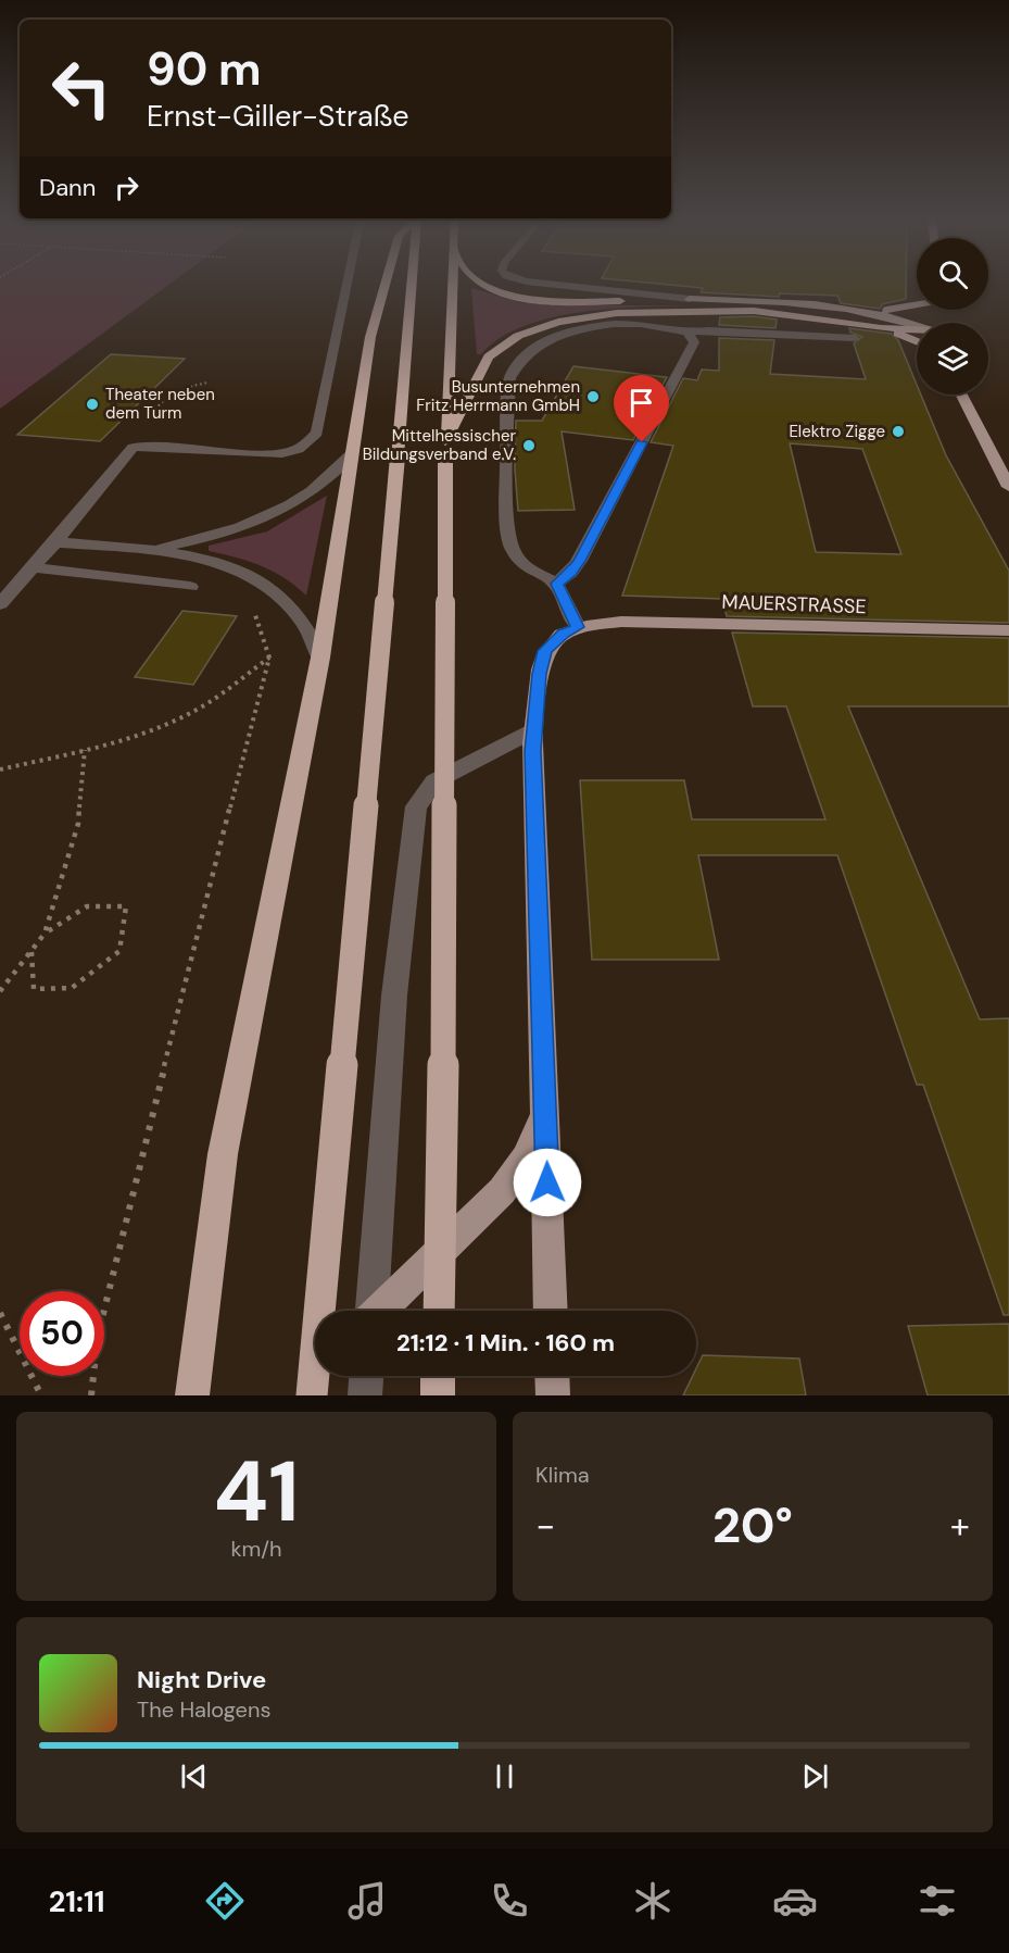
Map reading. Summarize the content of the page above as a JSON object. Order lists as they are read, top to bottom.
{
  "streets": {
    "main road": ["MAUERSTRASSE"]
  },
  "places": [
    "Busunternehmen Fritz Herrmann GmbH",
    "Theater neben dem Turm",
    "Elektro Zigge",
    "Mittelhessischer Bildungsverband e.V."
  ],
  "page": {
    "turn": ["90 m", "Ernst-Giller-Straße"],
    "then": "Dann",
    "limit": "50",
    "trip": "21:12 · 1 Min. · 160 m",
    "tile": [
      ["41", "km/h"],
      "Klima"
    ],
    "heat": ["−", "20°", "+"],
    "song": ["Night Drive", "The Halogens"],
    "tabs": "21:11"
  }
}
